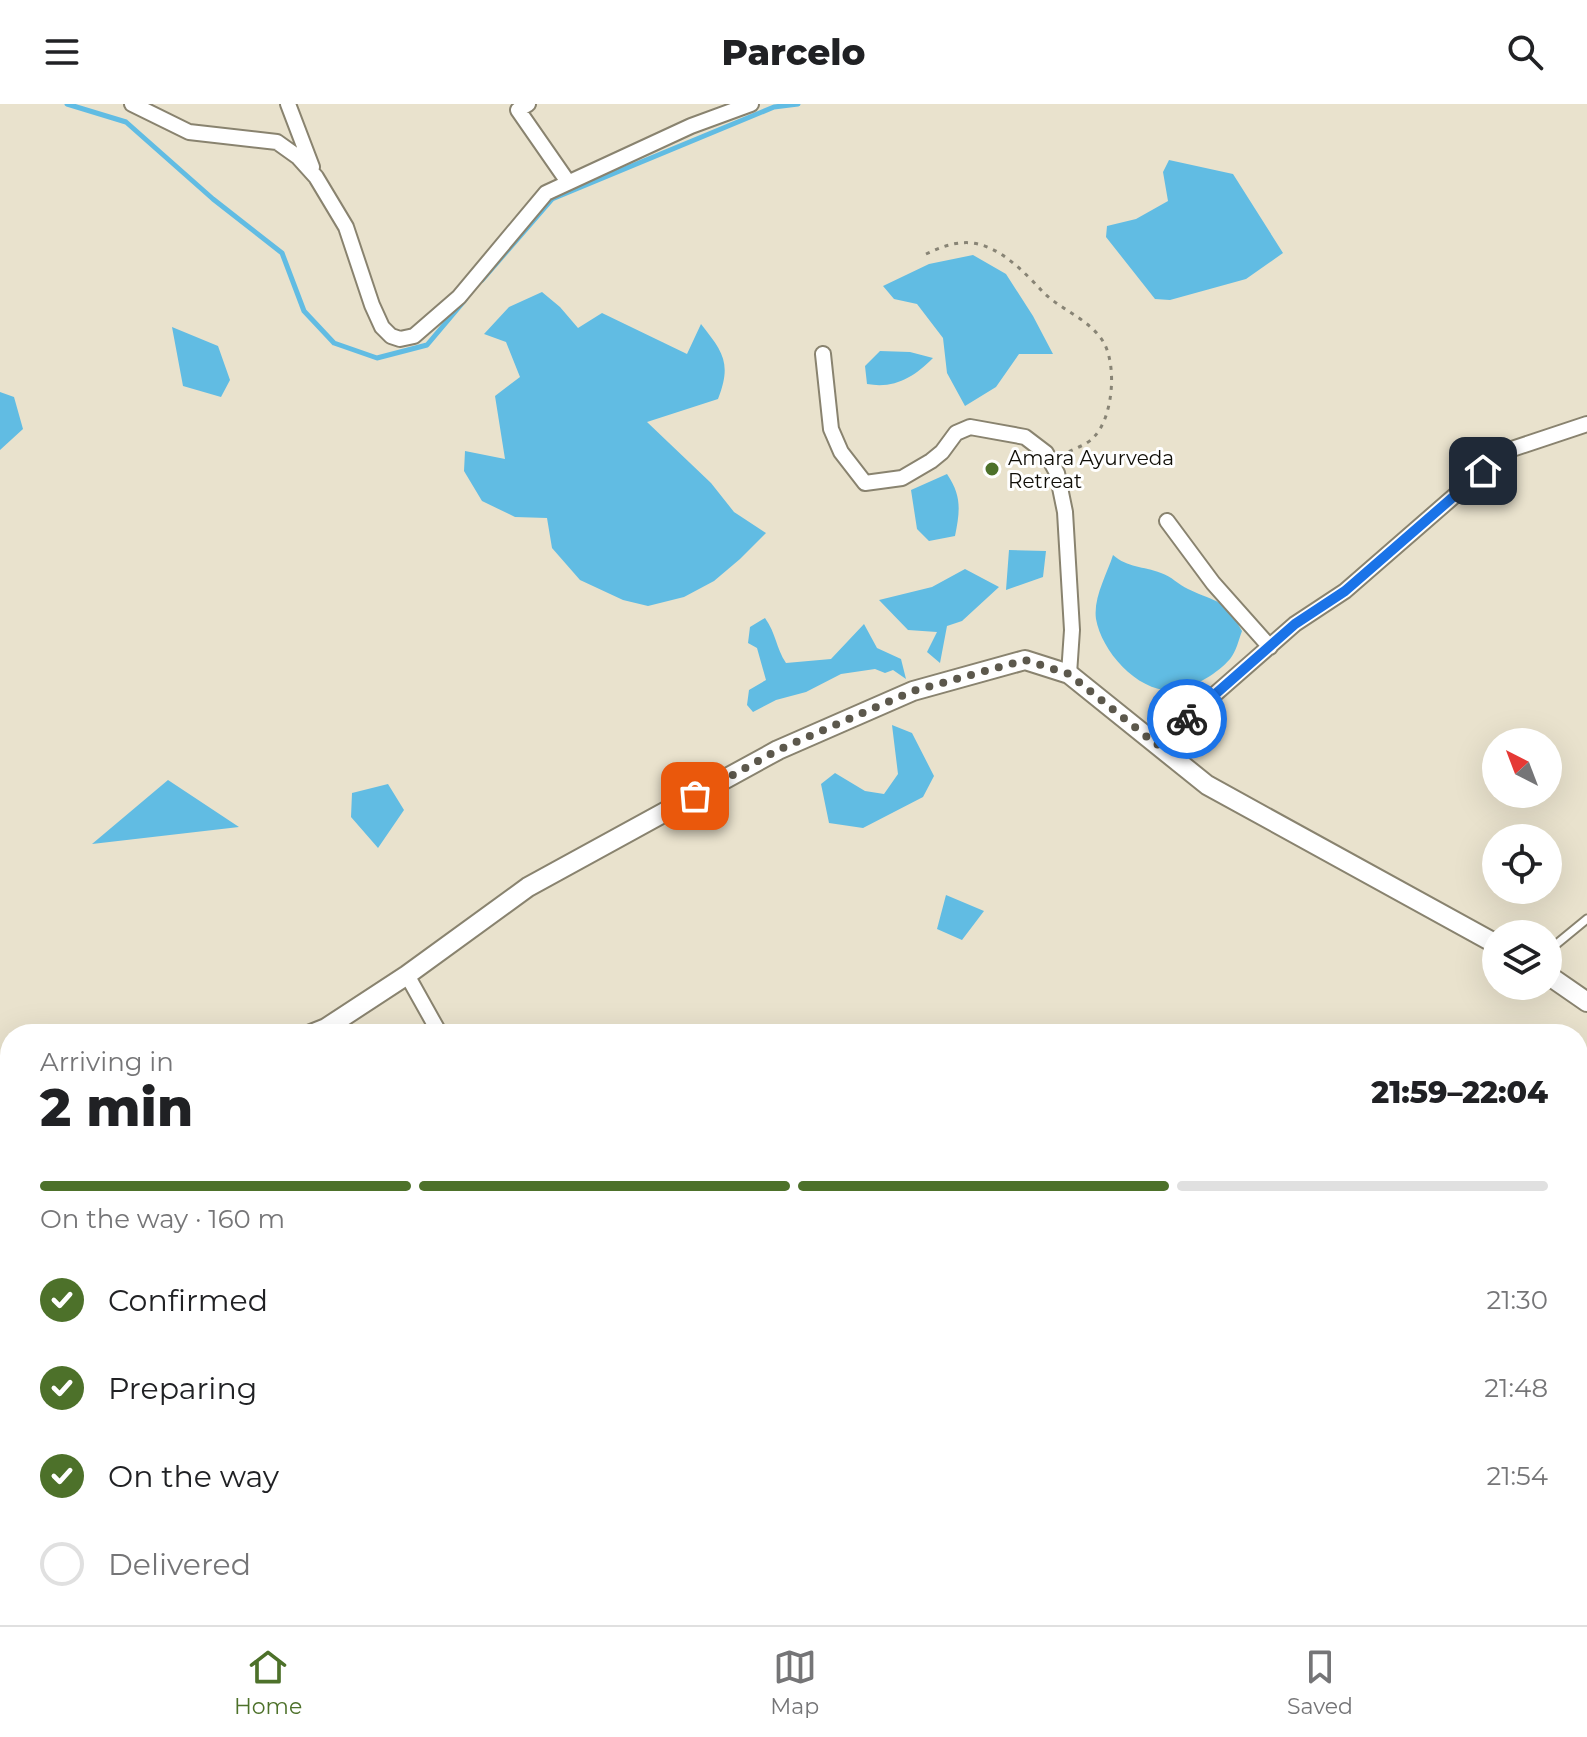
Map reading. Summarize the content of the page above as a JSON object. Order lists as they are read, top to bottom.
{
  "places": ["Amara Ayurveda Retreat"],
  "north": "top left",
  "page": {
    "header": "Parcelo",
    "heading": ["2 min", "Arriving in", "21:59–22:04"],
    "bar": "On the way · 160 m",
    "list": [
      ["Confirmed", "21:30"],
      ["Preparing", "21:48"],
      ["On the way", "21:54"],
      "Delivered"
    ],
    "tabs": ["Home", "Map", "Saved"]
  }
}
